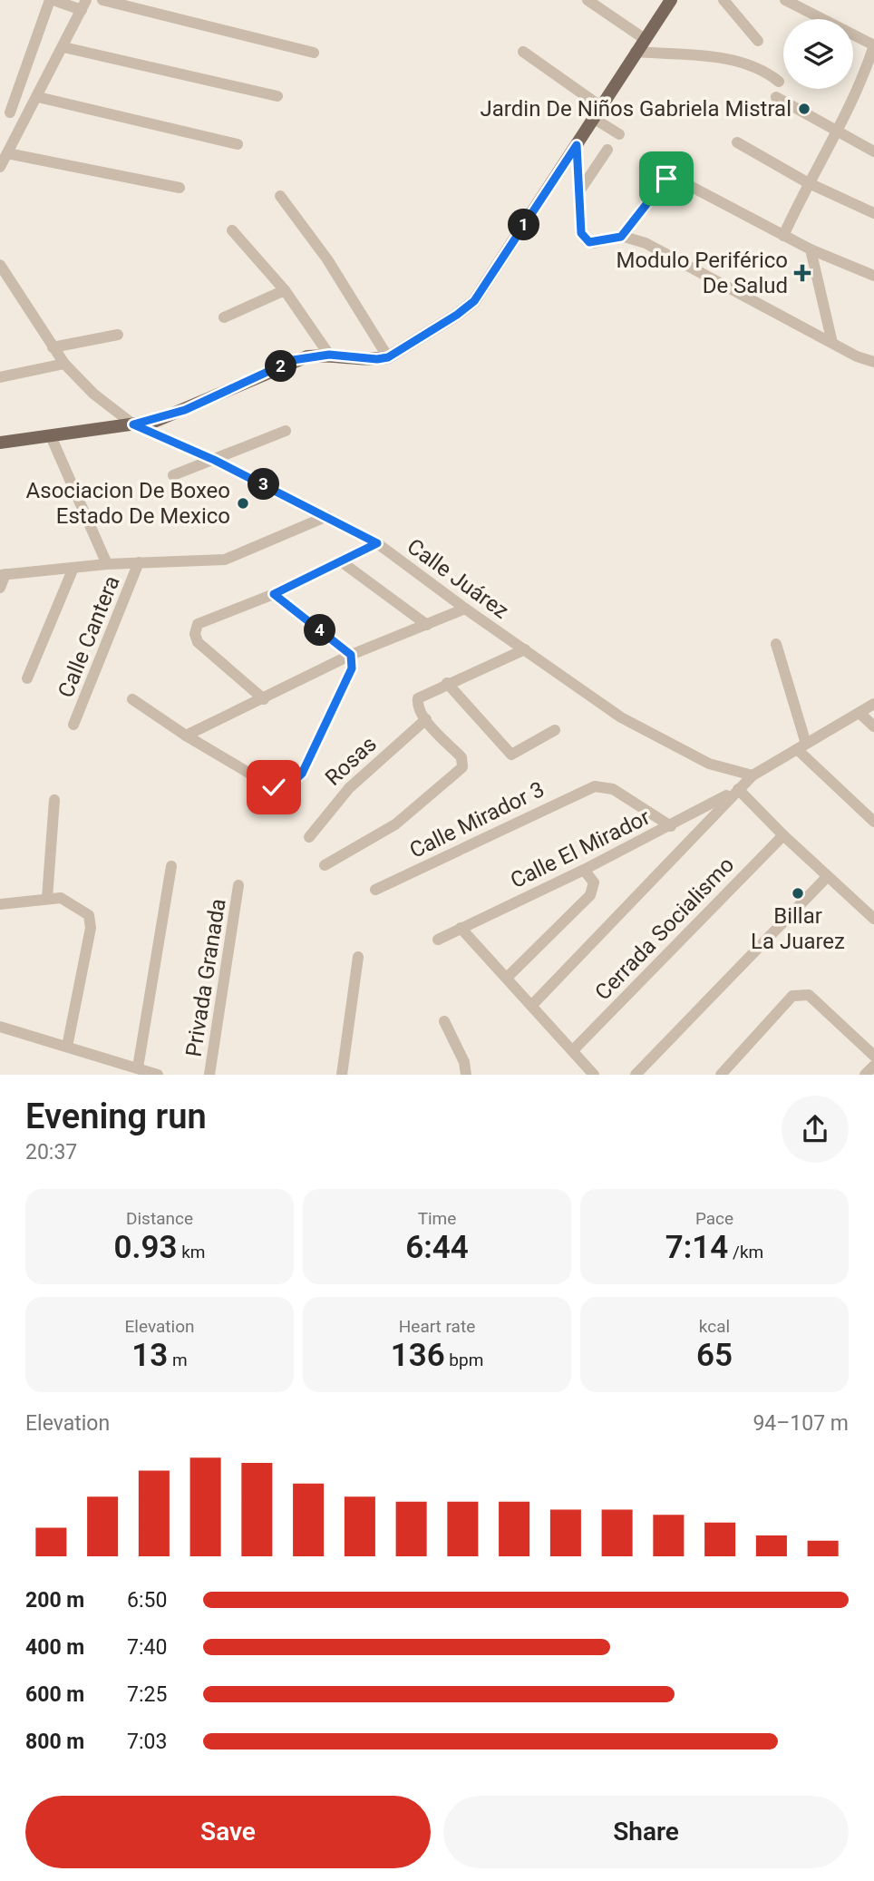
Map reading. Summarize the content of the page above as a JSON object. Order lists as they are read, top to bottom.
{
  "streets": {
    "street": [
      "Calle Juárez",
      "Calle Cantera",
      "Rosas",
      "Calle Mirador 3",
      "Calle El Mirador",
      "Cerrada Socialismo",
      "Privada Granada"
    ]
  },
  "crossings": [
    ["Calle Mirador 3", "Calle El Mirador"]
  ],
  "places": {
    "other": ["Jardin De Niños Gabriela Mistral", "Asociacion De Boxeo Estado De Mexico", "Billar La Juarez"],
    "health": ["Modulo Periférico De Salud"]
  },
  "page": {
    "pins": [
      "1",
      "2",
      "3",
      "4"
    ],
    "heading": ["Evening run", "20:37"],
    "stats": [
      ["Distance", "0.93 km"],
      ["Time", "6:44"],
      ["Pace", "7:14 /km"],
      ["Elevation", "13 m"],
      ["Heart rate", "136 bpm"],
      ["kcal", "65"]
    ],
    "chart": ["Elevation", "94–107 m"],
    "list": [
      {
        "name": "200 m",
        "note": "6:50"
      },
      {
        "name": "400 m",
        "note": "7:40"
      },
      {
        "name": "600 m",
        "note": "7:25"
      },
      {
        "name": "800 m",
        "note": "7:03"
      }
    ],
    "buttons": ["Save", "Share"]
  }
}
